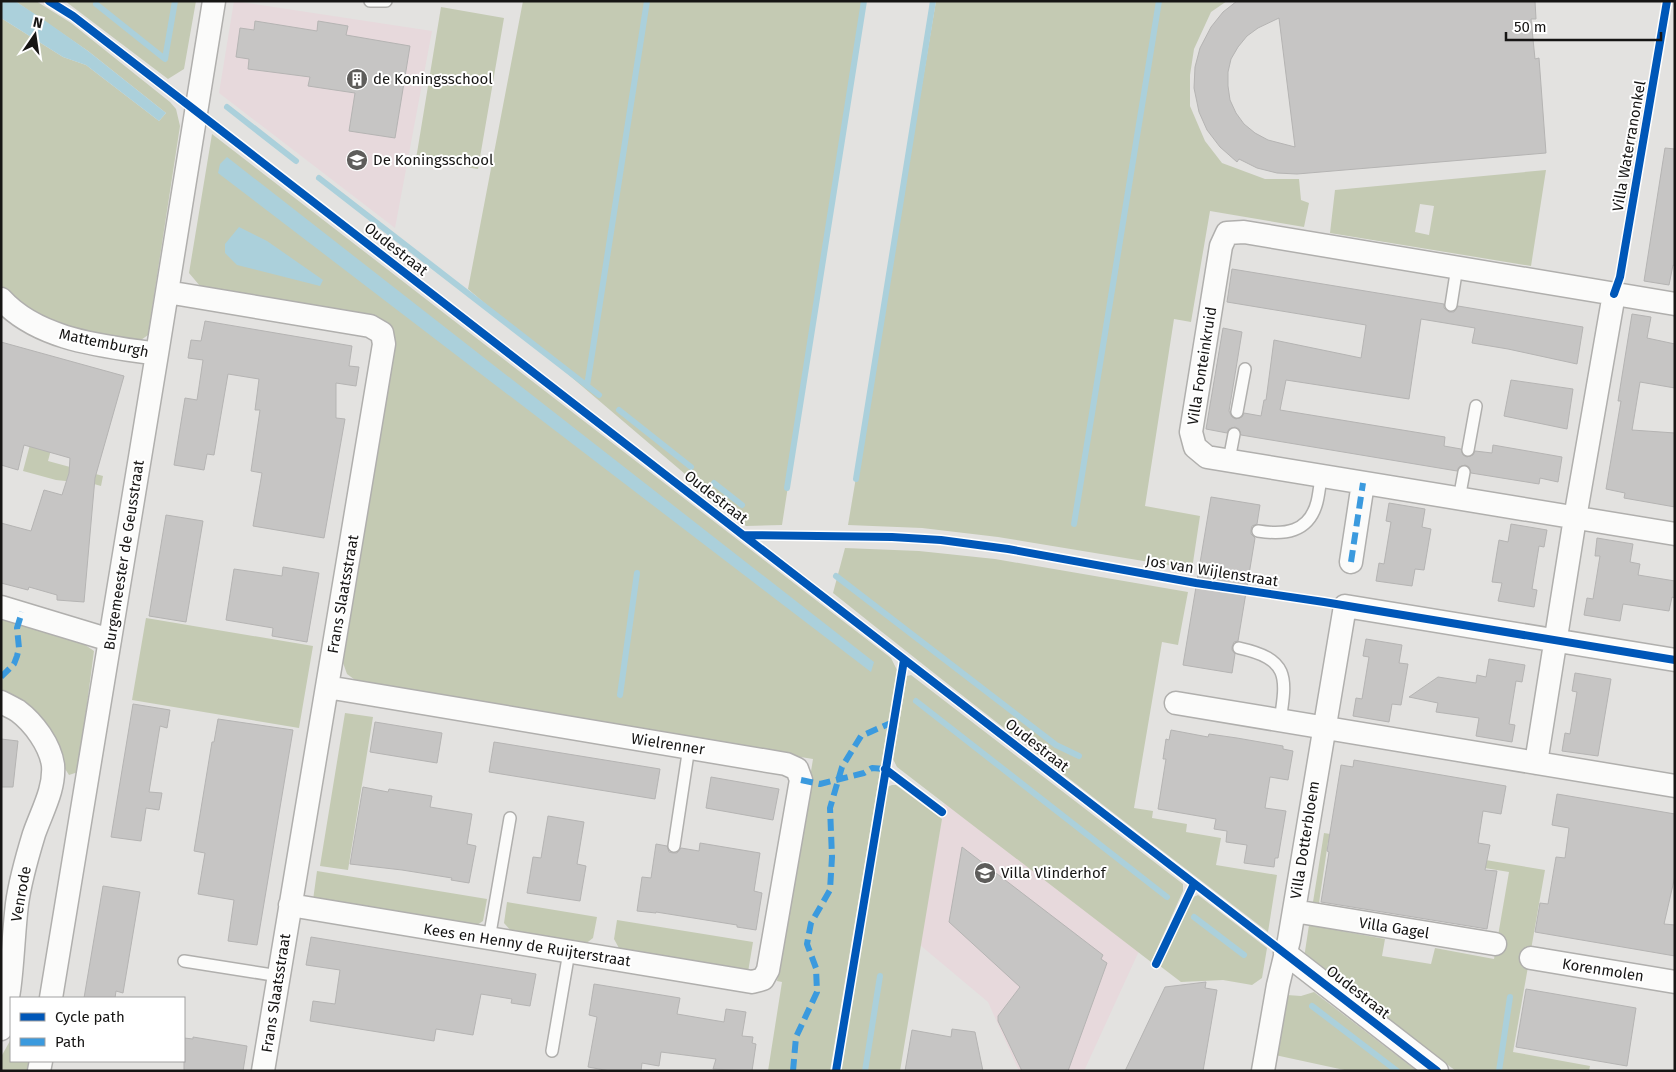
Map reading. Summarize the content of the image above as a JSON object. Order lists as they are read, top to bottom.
{
  "streets": {
    "street": [
      "Oudestraat",
      "Mattemburgh",
      "Villa Fonteinkruid",
      "Burgemeester de Geusstraat",
      "Frans Slaatsstraat",
      "Wielrenner",
      "Villa Dotterbloem",
      "Venrode",
      "Villa Gagel",
      "Kees en Henny de Ruijterstraat",
      "Korenmolen"
    ],
    "cycle path": ["Villa Waterranonkel", "Jos van Wijlenstraat"]
  },
  "crossings": [
    ["Oudestraat", "Villa Dotterbloem"],
    ["Mattemburgh", "Burgemeester de Geusstraat"],
    ["Burgemeester de Geusstraat", "Frans Slaatsstraat"],
    ["Frans Slaatsstraat", "Wielrenner"],
    ["Frans Slaatsstraat", "Kees en Henny de Ruijterstraat"],
    ["Wielrenner", "Kees en Henny de Ruijterstraat"],
    ["Villa Dotterbloem", "Villa Gagel"]
  ],
  "places": {
    "building": ["de Koningsschool"],
    "school or university": ["De Koningsschool", "Villa Vlinderhof"]
  },
  "legend": ["Cycle path", "Path"],
  "scale_bar": "50 m",
  "north": "top"
}
